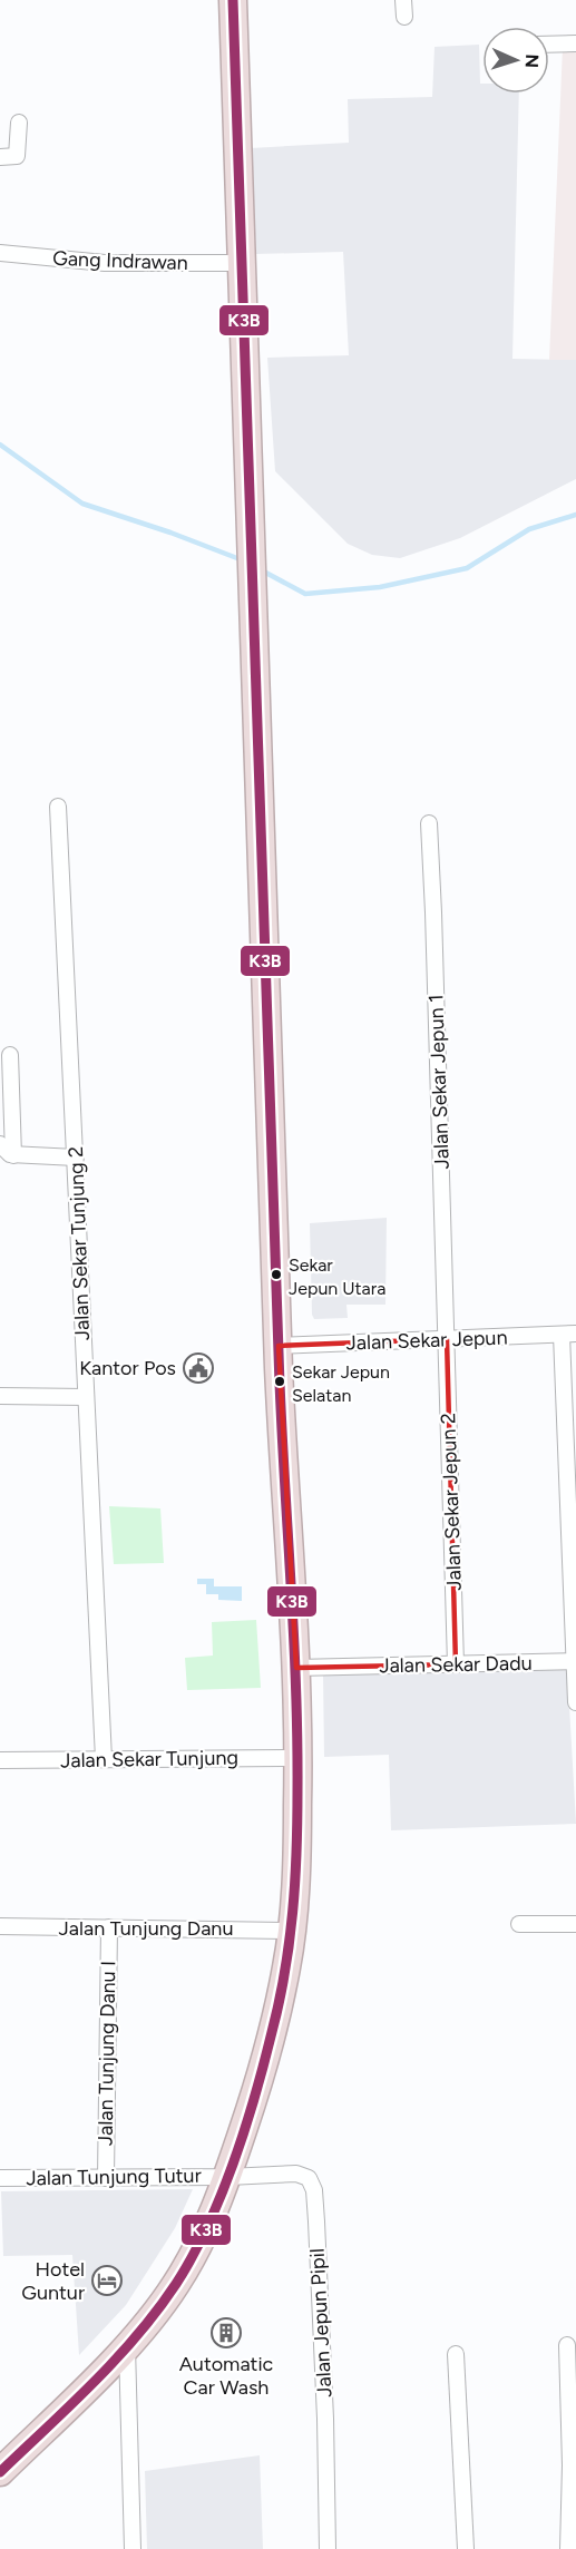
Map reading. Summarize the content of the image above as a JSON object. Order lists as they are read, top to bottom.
{
  "streets": {
    "street": [
      "Gang Indrawan",
      "Jalan Sekar Jepun 1",
      "Jalan Sekar Tunjung 2",
      "Jalan Sekar Jepun",
      "Jalan Sekar Jepun 2",
      "Jalan Sekar Dadu",
      "Jalan Sekar Tunjung",
      "Jalan Tunjung Danu",
      "Jalan Tunjung Danu I",
      "Jalan Tunjung Tutur",
      "Jalan Jepun Pipil"
    ]
  },
  "crossings": [
    ["Jalan Sekar Jepun 1", "Jalan Sekar Jepun"],
    ["Jalan Sekar Jepun 1", "Jalan Sekar Jepun 2"],
    ["Jalan Sekar Tunjung 2", "Jalan Sekar Tunjung"],
    ["Jalan Sekar Jepun", "Jalan Sekar Jepun 2"],
    ["Jalan Sekar Jepun 2", "Jalan Sekar Dadu"],
    ["Jalan Tunjung Danu", "Jalan Tunjung Danu I"],
    ["Jalan Tunjung Danu I", "Jalan Tunjung Tutur"],
    ["Jalan Tunjung Tutur", "Jalan Jepun Pipil"]
  ],
  "places": {
    "other": ["Sekar Jepun Utara", "Sekar Jepun Selatan"],
    "public building": ["Kantor Pos"],
    "hotel": ["Hotel Guntur"],
    "building": ["Automatic Car Wash"]
  },
  "lines": ["transit line K3B"],
  "north": "right"
}
